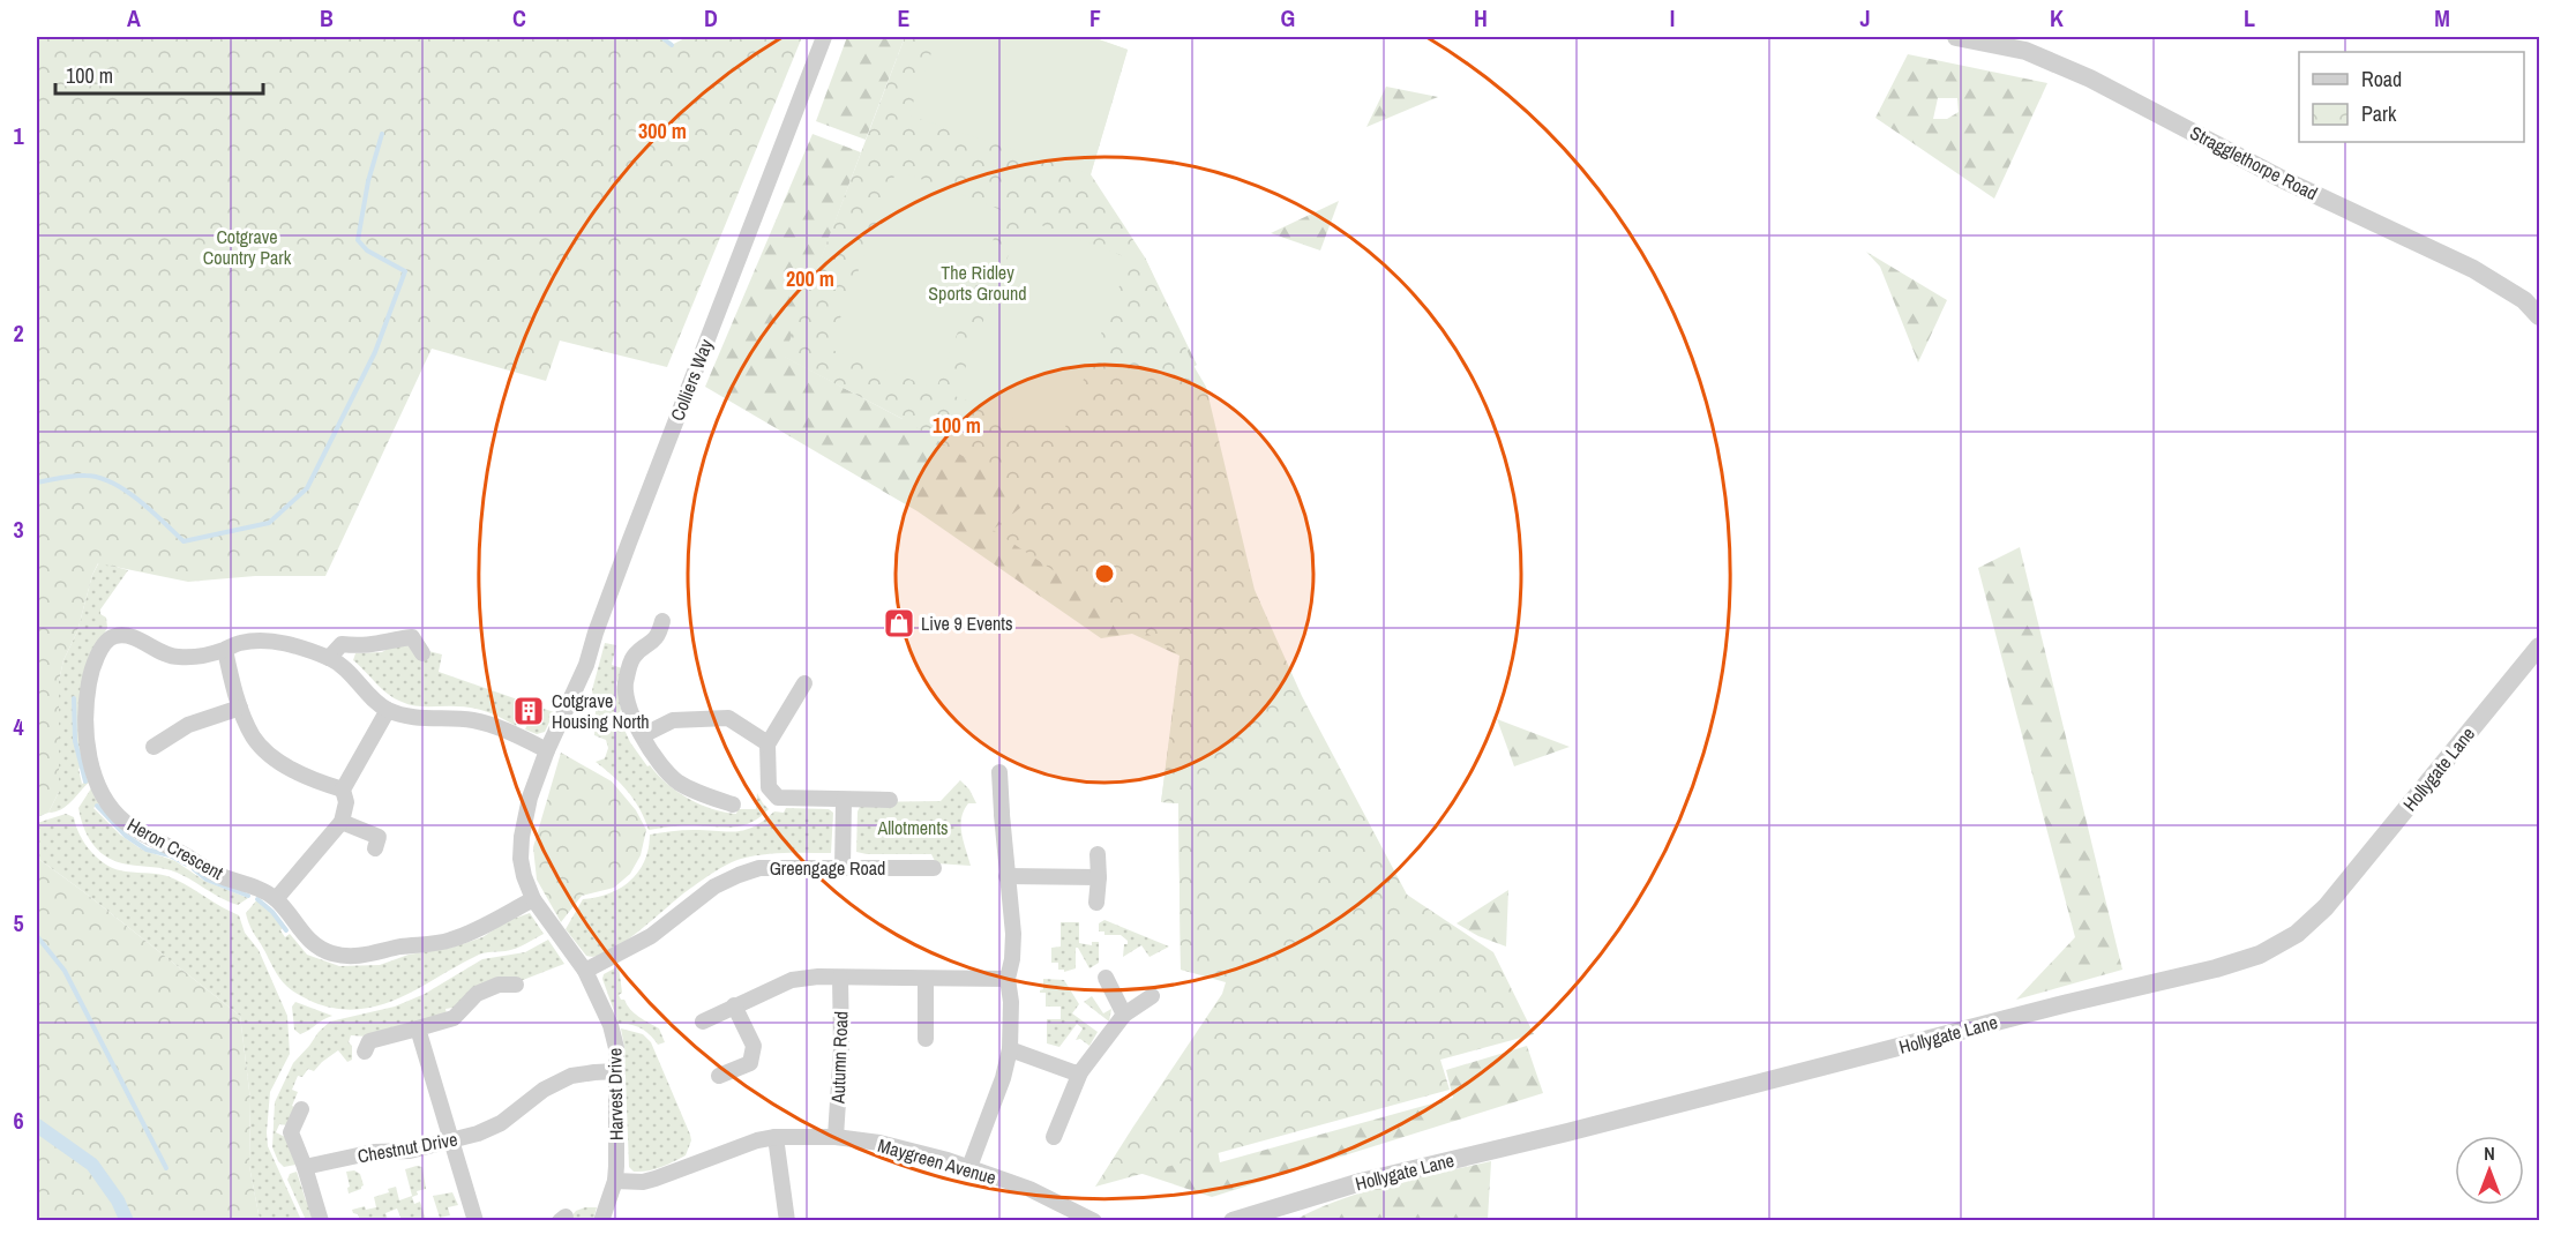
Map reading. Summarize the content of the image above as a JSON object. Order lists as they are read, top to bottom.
{
  "streets": {
    "street": [
      "Stragglethorpe Road",
      "Colliers Way",
      "Hollygate Lane",
      "Heron Crescent",
      "Greengage Road",
      "Autumn Road",
      "Harvest Drive",
      "Chestnut Drive",
      "Maygreen Avenue"
    ]
  },
  "crossings": [
    ["Colliers Way", "Heron Crescent"],
    ["Colliers Way", "Harvest Drive"],
    ["Heron Crescent", "Harvest Drive"],
    ["Greengage Road", "Harvest Drive"],
    ["Autumn Road", "Maygreen Avenue"],
    ["Harvest Drive", "Chestnut Drive"],
    ["Harvest Drive", "Maygreen Avenue"]
  ],
  "parks": ["Cotgrave Country Park", "The Ridley Sports Ground", "Allotments"],
  "places": {
    "shop": ["Live 9 Events"],
    "building": ["Cotgrave Housing North"]
  },
  "legend": ["Road", "Park"],
  "scale_bar": "100 m",
  "north": "top",
  "grid": {
    "columns": [
      "A",
      "B",
      "C",
      "D",
      "E",
      "F",
      "G",
      "H",
      "I",
      "J",
      "K",
      "L",
      "M"
    ],
    "rows": [
      "1",
      "2",
      "3",
      "4",
      "5",
      "6"
    ]
  },
  "rings": ["300 m", "200 m", "100 m"]
}
